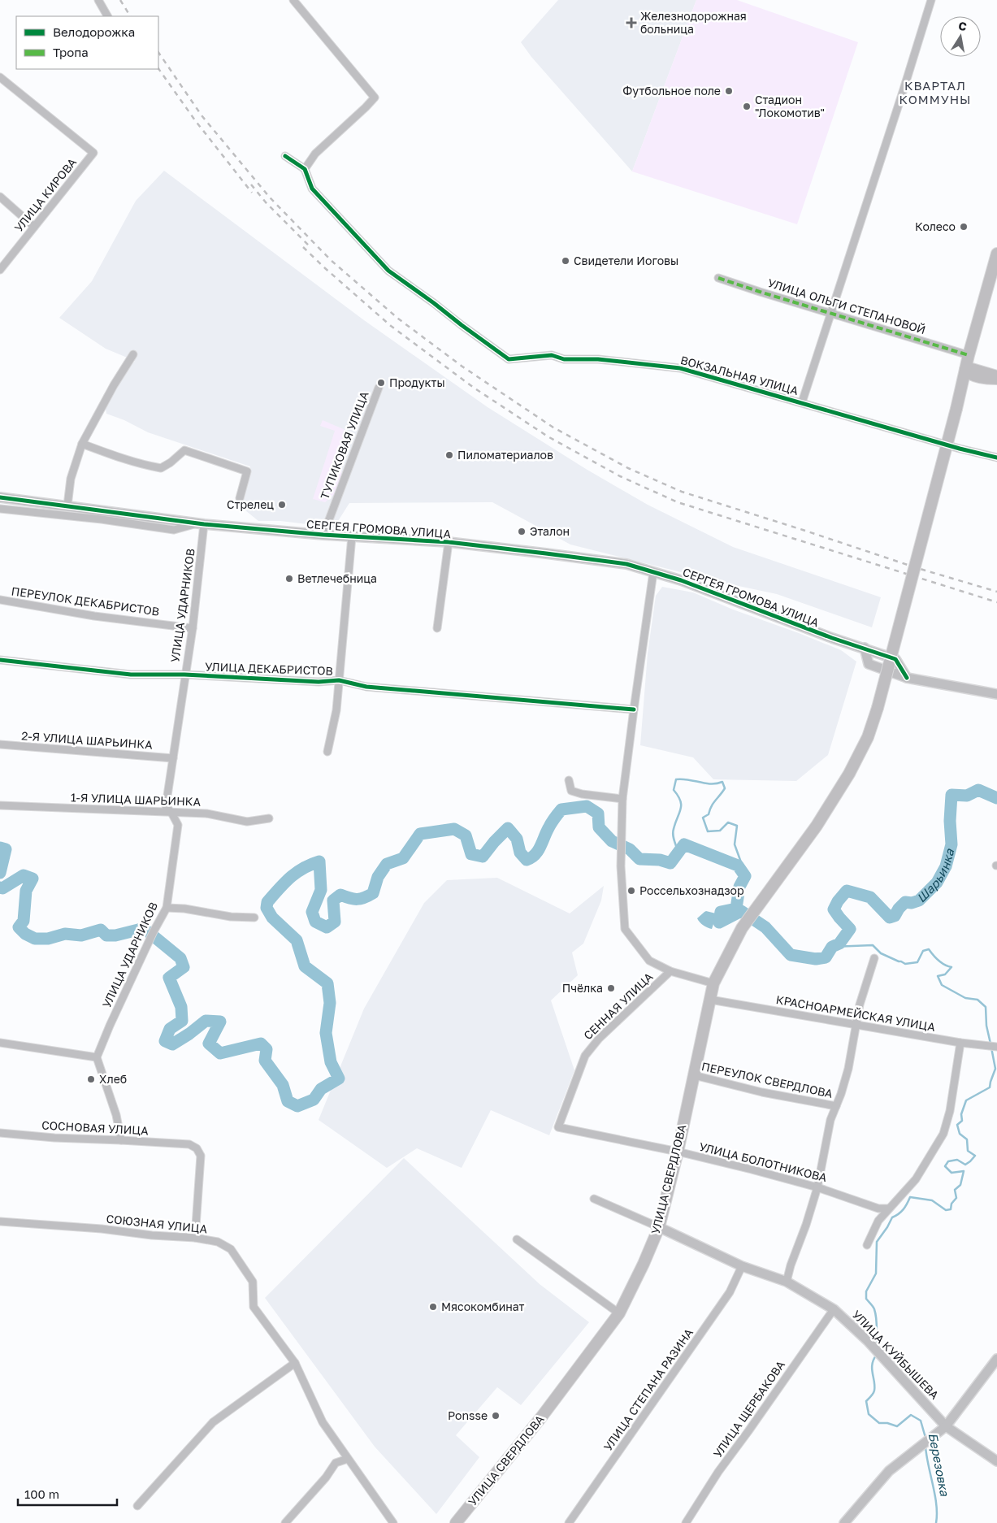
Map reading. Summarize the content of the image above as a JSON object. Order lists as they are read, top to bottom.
{
  "streets": {
    "main road": ["УЛИЦА СВЕРДЛОВА"],
    "street": [
      "УЛИЦА КИРОВА",
      "УЛИЦА ОЛЬГИ СТЕПАНОВОЙ",
      "ВОКЗАЛЬНАЯ УЛИЦА",
      "ТУПИКОВАЯ УЛИЦА",
      "СЕРГЕЯ ГРОМОВА УЛИЦА",
      "ПЕРЕУЛОК ДЕКАБРИСТОВ",
      "УЛИЦА УДАРНИКОВ",
      "УЛИЦА ДЕКАБРИСТОВ",
      "2-Я УЛИЦА ШАРЬИНКА",
      "1-Я УЛИЦА ШАРЬИНКА",
      "СЕННАЯ УЛИЦА",
      "КРАСНОАРМЕЙСКАЯ УЛИЦА",
      "ПЕРЕУЛОК СВЕРДЛОВА",
      "СОСНОВАЯ УЛИЦА",
      "УЛИЦА БОЛОТНИКОВА",
      "СОЮЗНАЯ УЛИЦА",
      "УЛИЦА КУЙБЫШЕВА",
      "УЛИЦА СТЕПАНА РАЗИНА",
      "УЛИЦА ЩЕРБАКОВА"
    ]
  },
  "crossings": [
    ["УЛИЦА ОЛЬГИ СТЕПАНОВОЙ", "УЛИЦА СВЕРДЛОВА"],
    ["ТУПИКОВАЯ УЛИЦА", "СЕРГЕЯ ГРОМОВА УЛИЦА"],
    ["СЕРГЕЯ ГРОМОВА УЛИЦА", "УЛИЦА УДАРНИКОВ"],
    ["ПЕРЕУЛОК ДЕКАБРИСТОВ", "УЛИЦА УДАРНИКОВ"],
    ["УЛИЦА УДАРНИКОВ", "УЛИЦА ДЕКАБРИСТОВ"],
    ["УЛИЦА УДАРНИКОВ", "2-Я УЛИЦА ШАРЬИНКА"],
    ["УЛИЦА УДАРНИКОВ", "1-Я УЛИЦА ШАРЬИНКА"],
    ["СЕННАЯ УЛИЦА", "УЛИЦА БОЛОТНИКОВА"],
    ["КРАСНОАРМЕЙСКАЯ УЛИЦА", "УЛИЦА СВЕРДЛОВА"],
    ["ПЕРЕУЛОК СВЕРДЛОВА", "УЛИЦА СВЕРДЛОВА"],
    ["СОСНОВАЯ УЛИЦА", "СОЮЗНАЯ УЛИЦА"],
    ["УЛИЦА БОЛОТНИКОВА", "УЛИЦА СВЕРДЛОВА"],
    ["УЛИЦА СВЕРДЛОВА", "УЛИЦА КУЙБЫШЕВА"],
    ["УЛИЦА КУЙБЫШЕВА", "УЛИЦА СТЕПАНА РАЗИНА"],
    ["УЛИЦА КУЙБЫШЕВА", "УЛИЦА ЩЕРБАКОВА"]
  ],
  "districts": ["КВАРТАЛ КОММУНЫ"],
  "water": ["Шарьинка", "Березовка"],
  "places": {
    "health": ["Железнодорожная больница"],
    "other": [
      "Футбольное поле",
      "Стадион \"Локомотив\"",
      "Колесо",
      "Свидетели Иоговы",
      "Продукты",
      "Пиломатериалов",
      "Стрелец",
      "Эталон",
      "Ветлечебница",
      "Россельхознадзор",
      "Пчёлка",
      "Хлеб",
      "Мясокомбинат",
      "Ponsse"
    ]
  },
  "legend": ["Велодорожка", "Тропа"],
  "scale_bar": "100 m",
  "north": "top"
}
